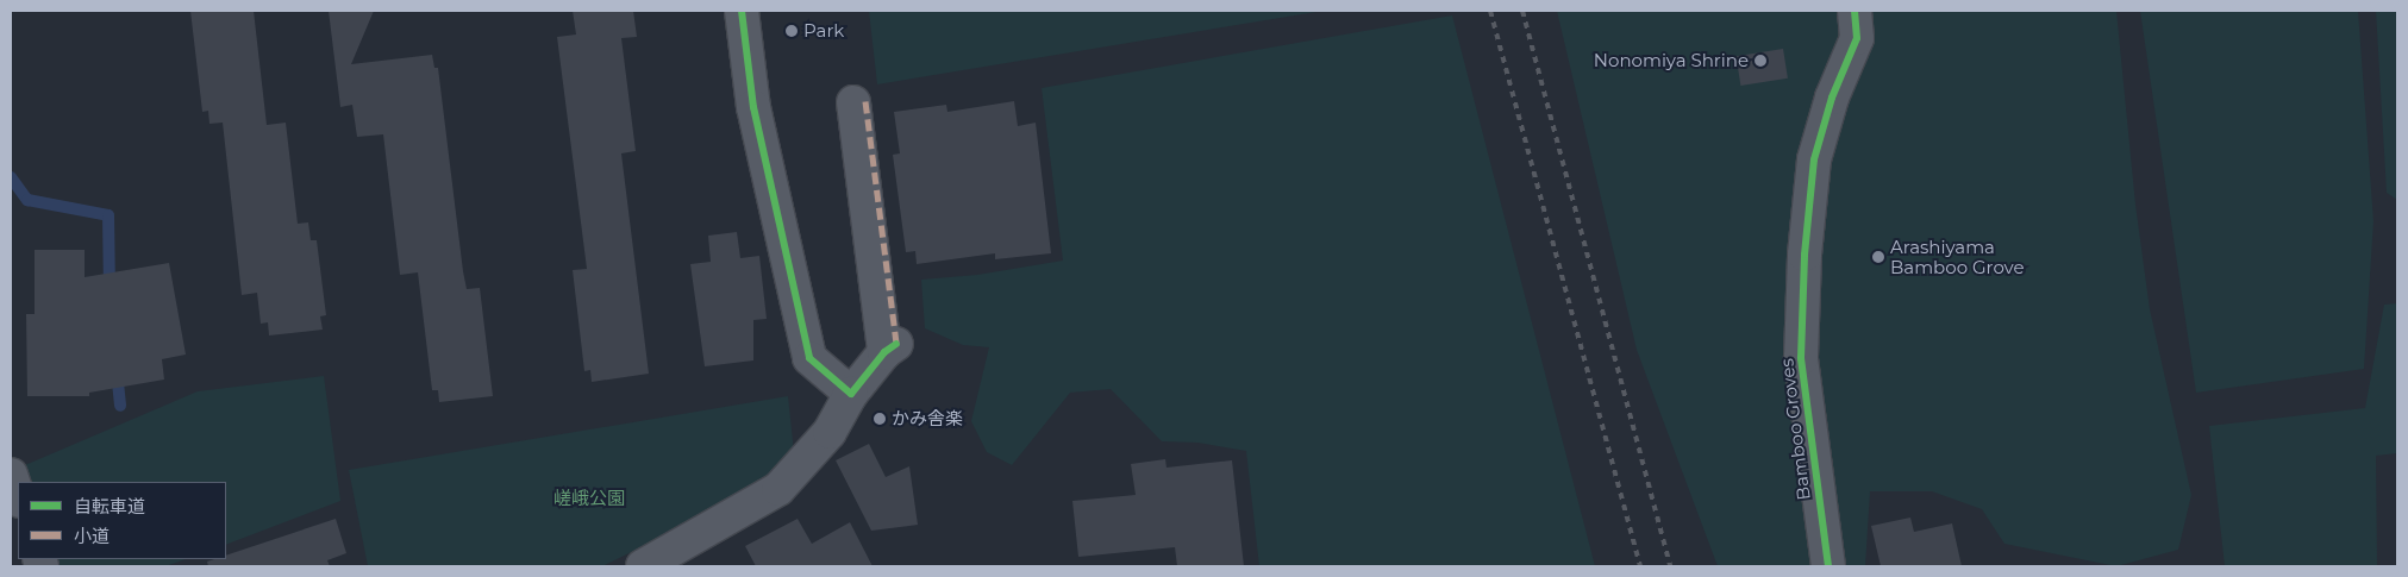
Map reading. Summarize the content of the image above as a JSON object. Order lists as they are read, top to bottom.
{
  "streets": {
    "street": ["Bamboo Groves"]
  },
  "parks": ["嵯峨公園"],
  "places": [
    "Park",
    "Nonomiya Shrine",
    "Arashiyama Bamboo Grove",
    "かみ舎楽"
  ],
  "legend": ["自転車道", "小道"]
}
